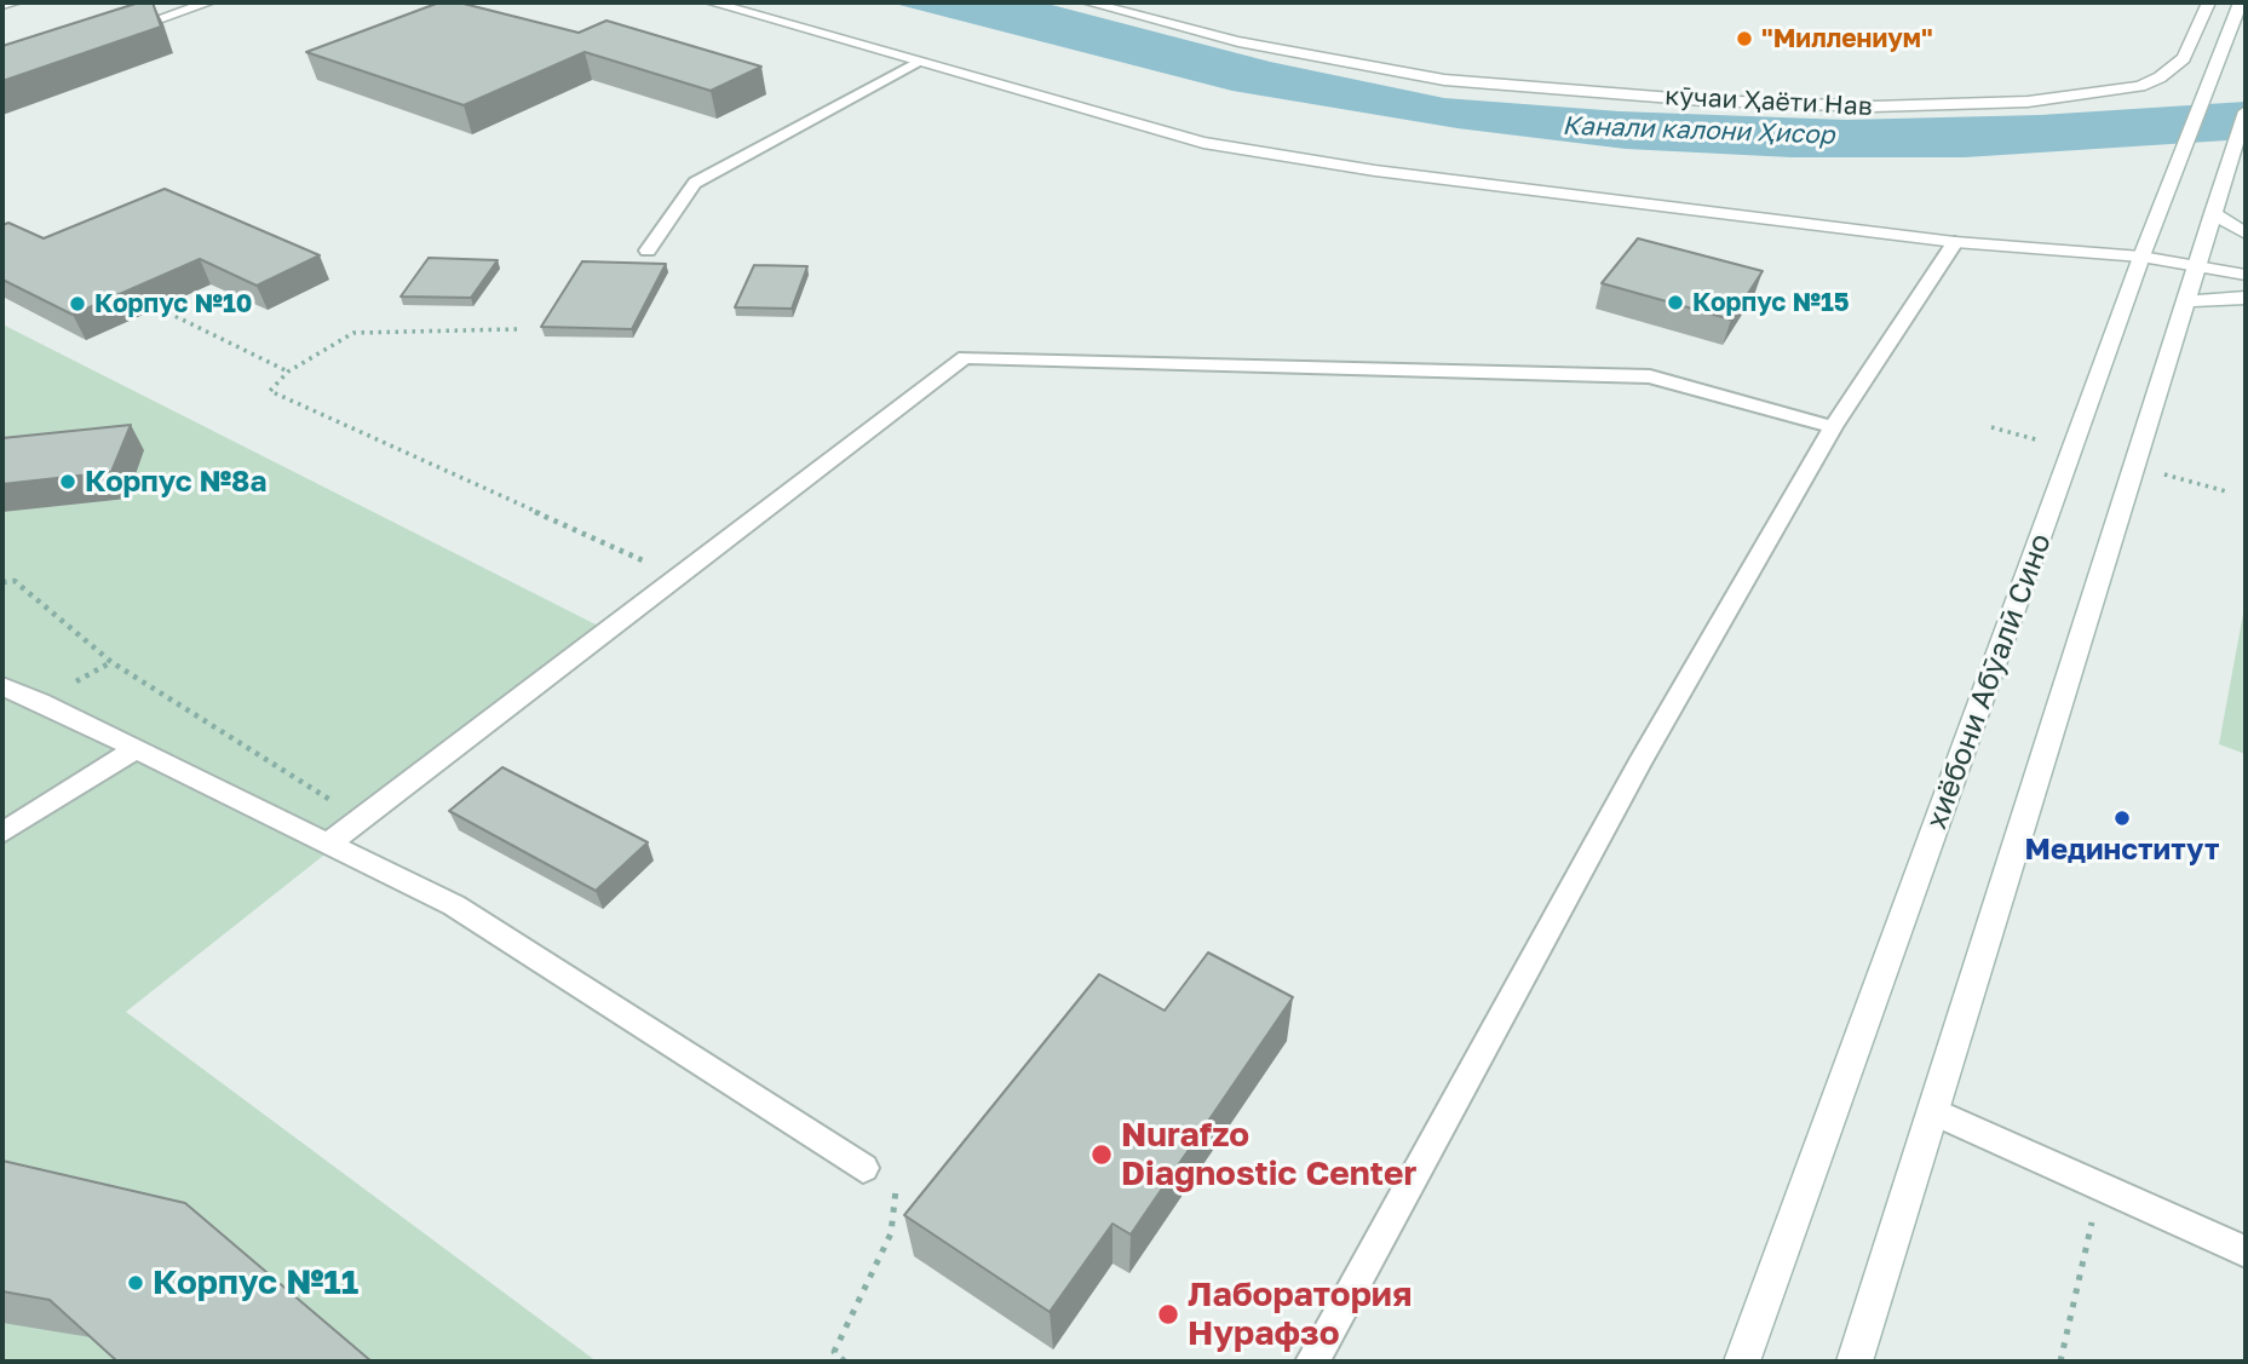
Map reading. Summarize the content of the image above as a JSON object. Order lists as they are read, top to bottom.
{
  "streets": {
    "main road": ["кӯчаи Ҳаёти Нав", "хиёбони Абӯалӣ Сино"]
  },
  "water": ["Канали калони Ҳисор"],
  "places": [
    "\"Миллениум\"",
    "Корпус №15",
    "Корпус №10",
    "Корпус №8а",
    "Мединститут",
    "Nurafzo Diagnostic Center",
    "Корпус №11",
    "Лаборатория Нурафзо"
  ]
}
